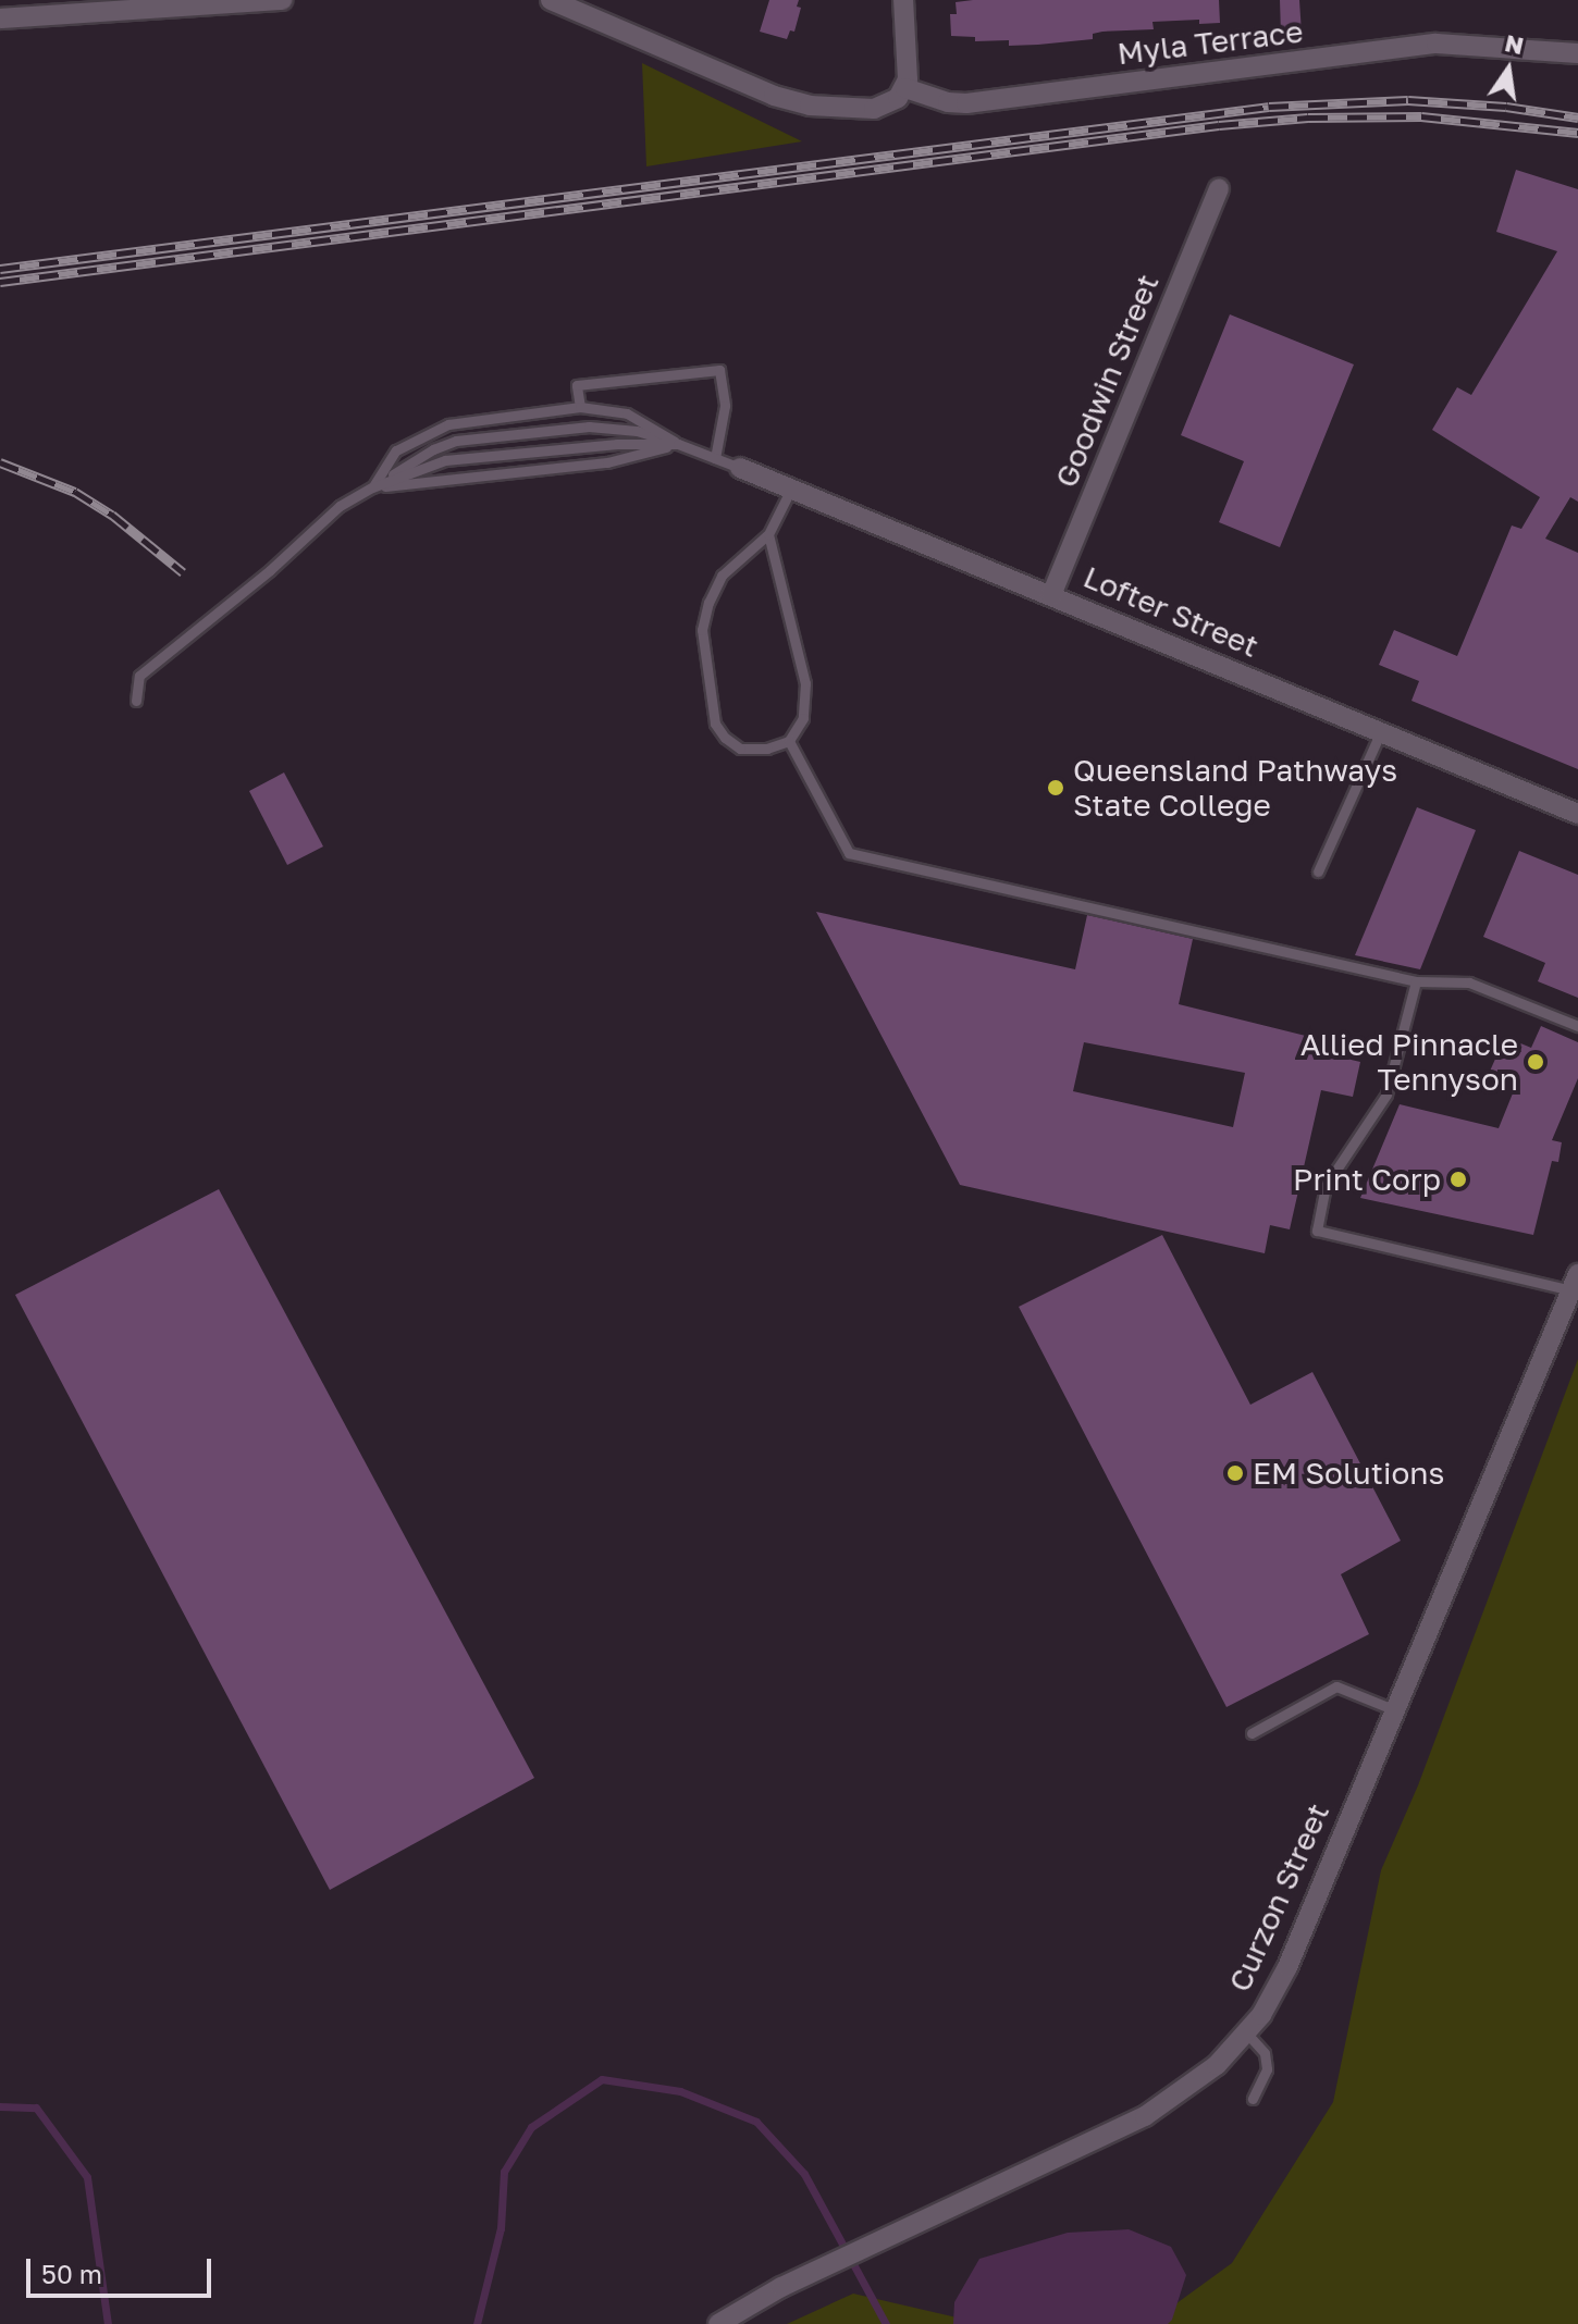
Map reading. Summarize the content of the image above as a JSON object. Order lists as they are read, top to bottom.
{
  "streets": {
    "street": [
      "Myla Terrace",
      "Goodwin Street",
      "Lofter Street",
      "Curzon Street"
    ]
  },
  "crossings": [
    ["Goodwin Street", "Lofter Street"]
  ],
  "places": [
    "Queensland Pathways State College",
    "Allied Pinnacle Tennyson",
    "Print Corp",
    "EM Solutions"
  ],
  "scale_bar": "50 m",
  "north": "top"
}
